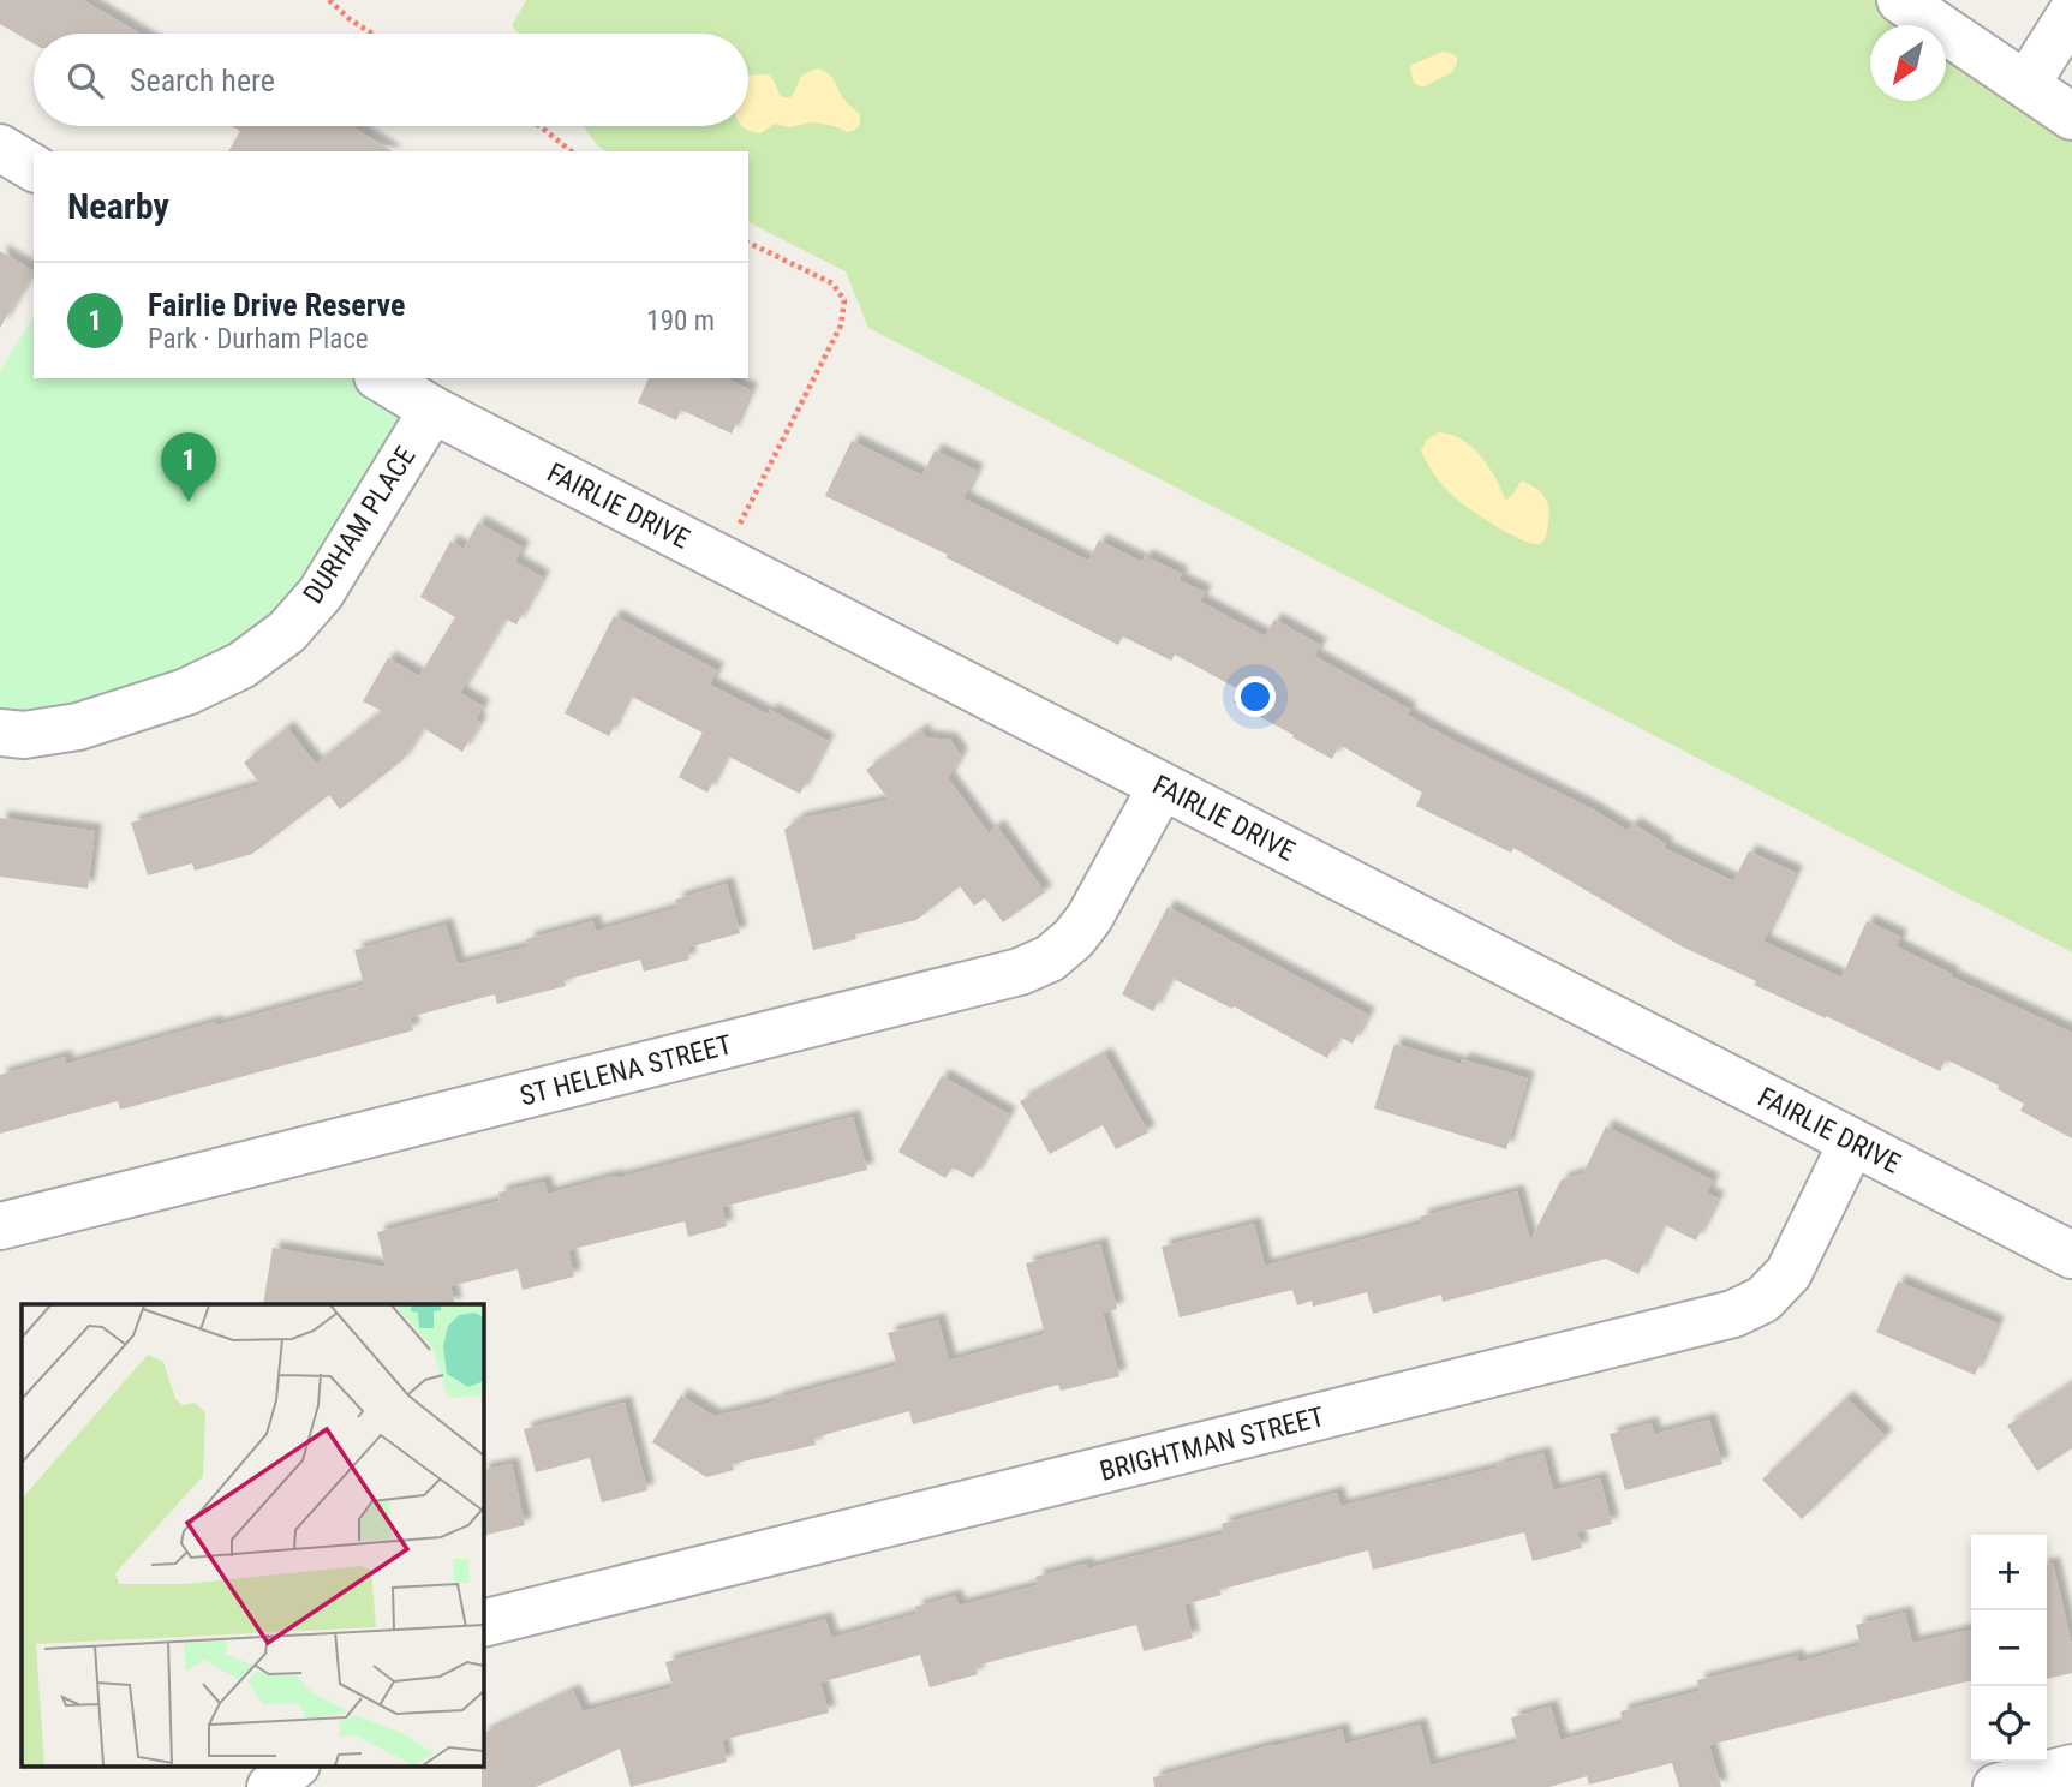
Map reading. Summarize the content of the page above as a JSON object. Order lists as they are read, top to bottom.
{
  "streets": {
    "street": [
      "FAIRLIE DRIVE",
      "DURHAM PLACE",
      "ST HELENA STREET",
      "BRIGHTMAN STREET"
    ]
  },
  "crossings": [
    ["FAIRLIE DRIVE", "DURHAM PLACE"],
    ["FAIRLIE DRIVE", "ST HELENA STREET"],
    ["FAIRLIE DRIVE", "BRIGHTMAN STREET"]
  ],
  "north": "bottom left",
  "page": {
    "search": "Search here",
    "heading": "Nearby",
    "list": [
      {
        "mark": "1",
        "name": "Fairlie Drive Reserve",
        "note": "Park · Durham Place",
        "value": "190 m"
      }
    ],
    "pins": "1",
    "map_buttons": ["+", "−"]
  }
}
